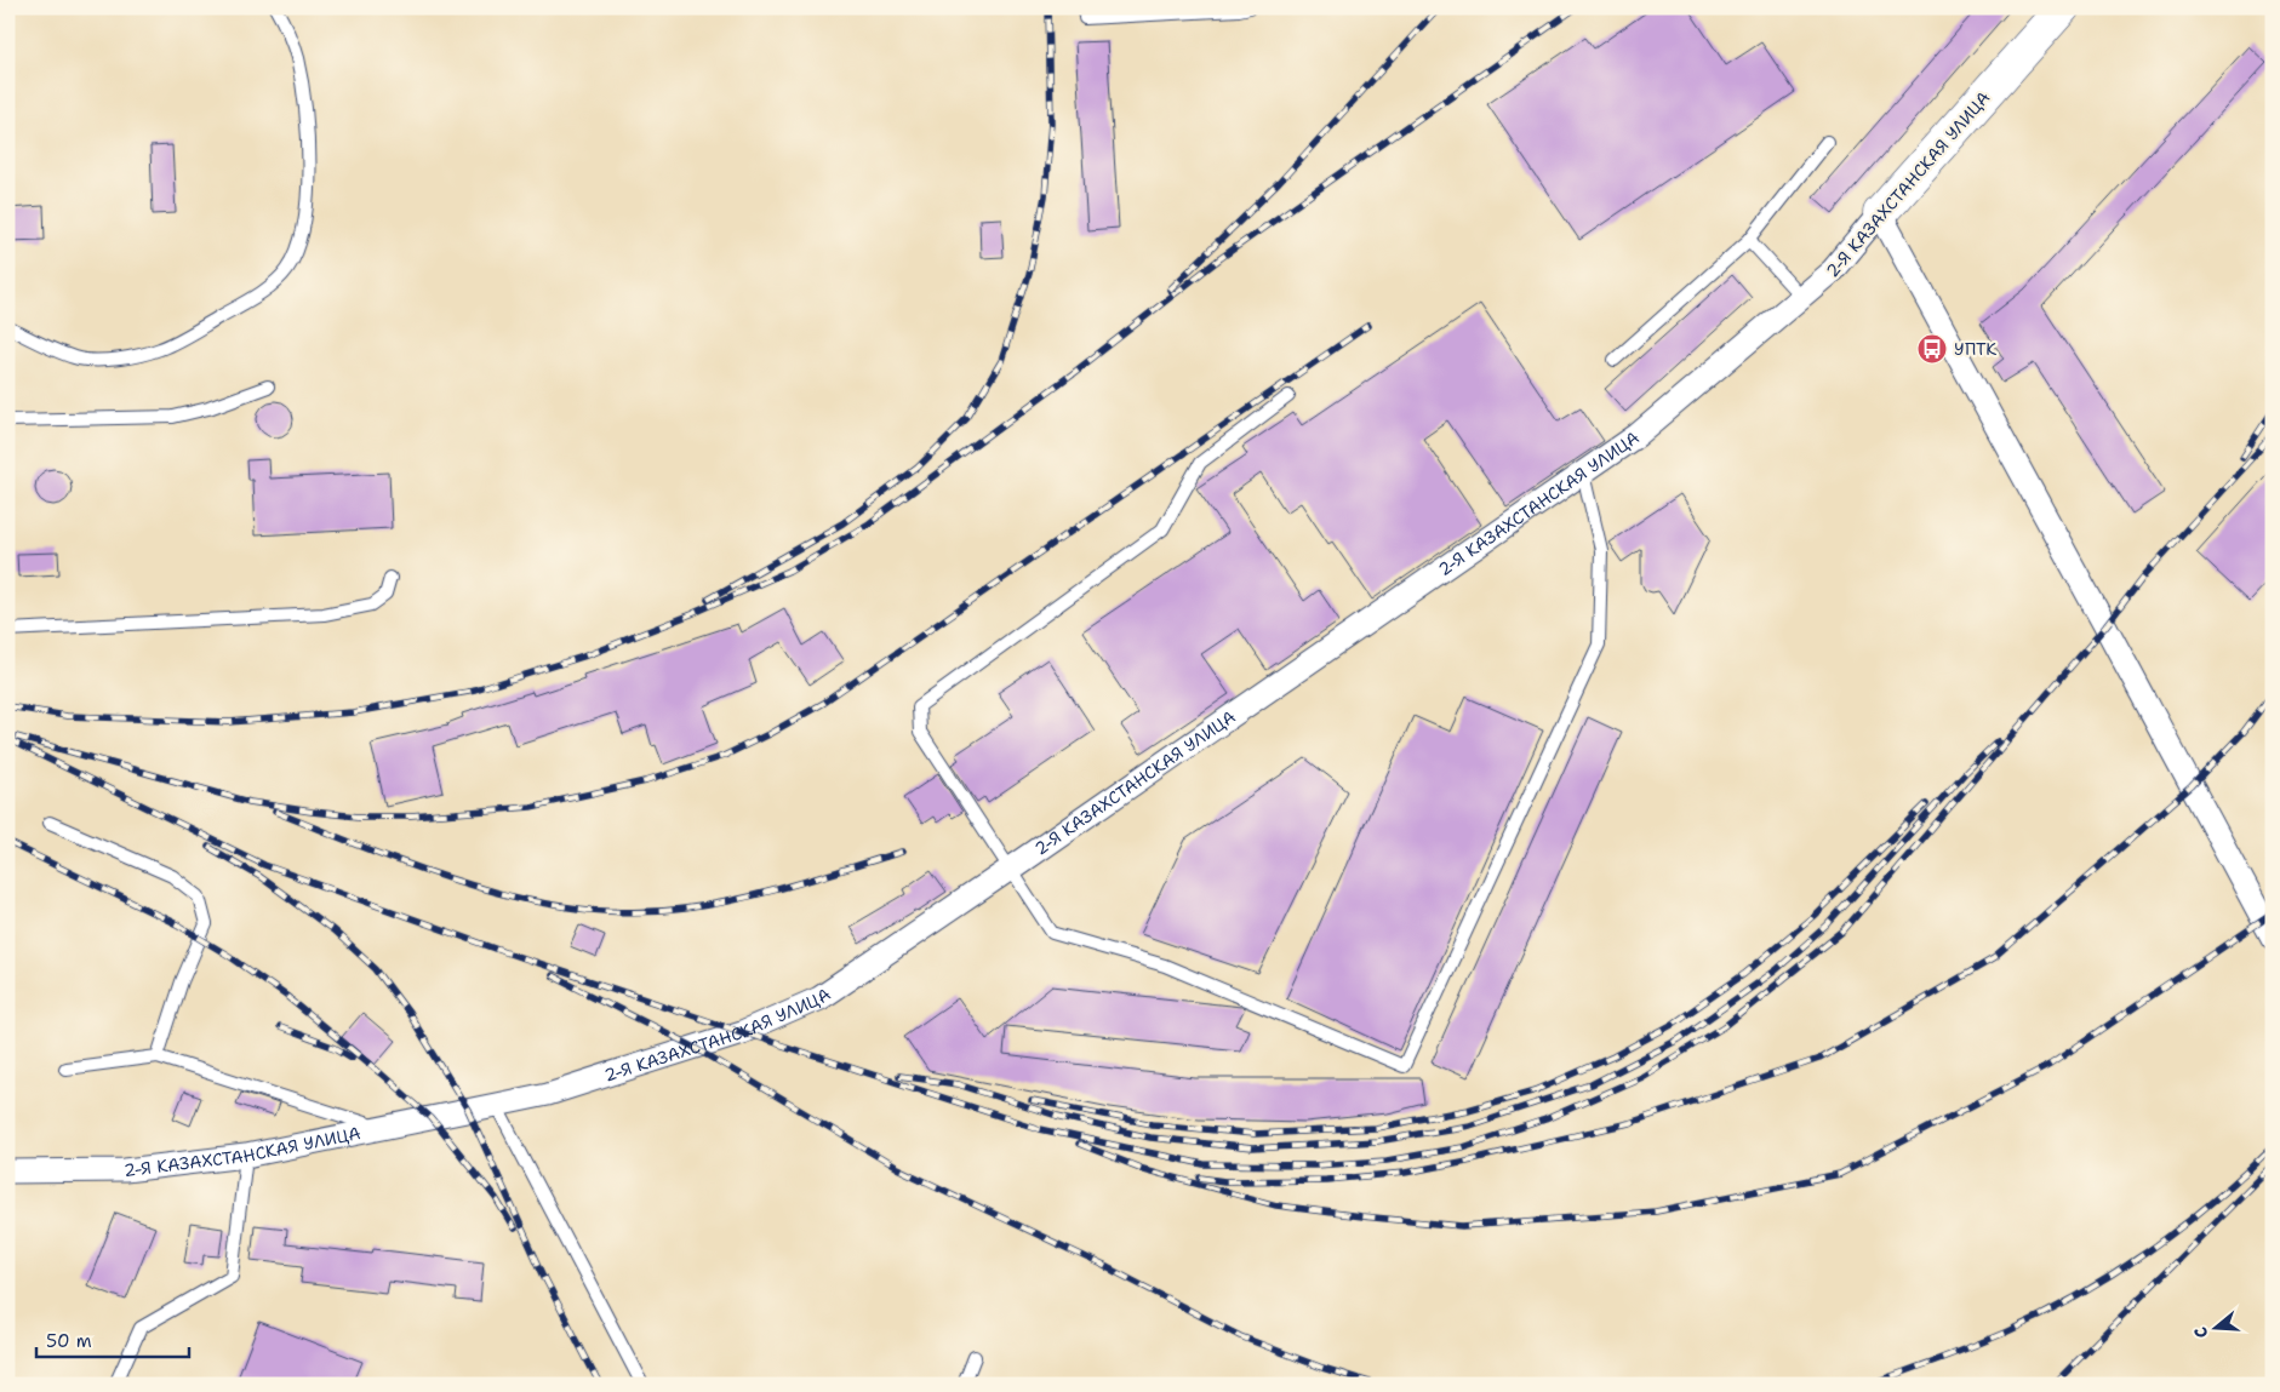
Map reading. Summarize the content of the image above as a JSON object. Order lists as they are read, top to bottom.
{
  "streets": {
    "street": ["2-Я КАЗАХСТАНСКАЯ УЛИЦА"]
  },
  "places": {
    "bus stop": ["УПТК"]
  },
  "scale_bar": "50 m",
  "north": "left"
}
